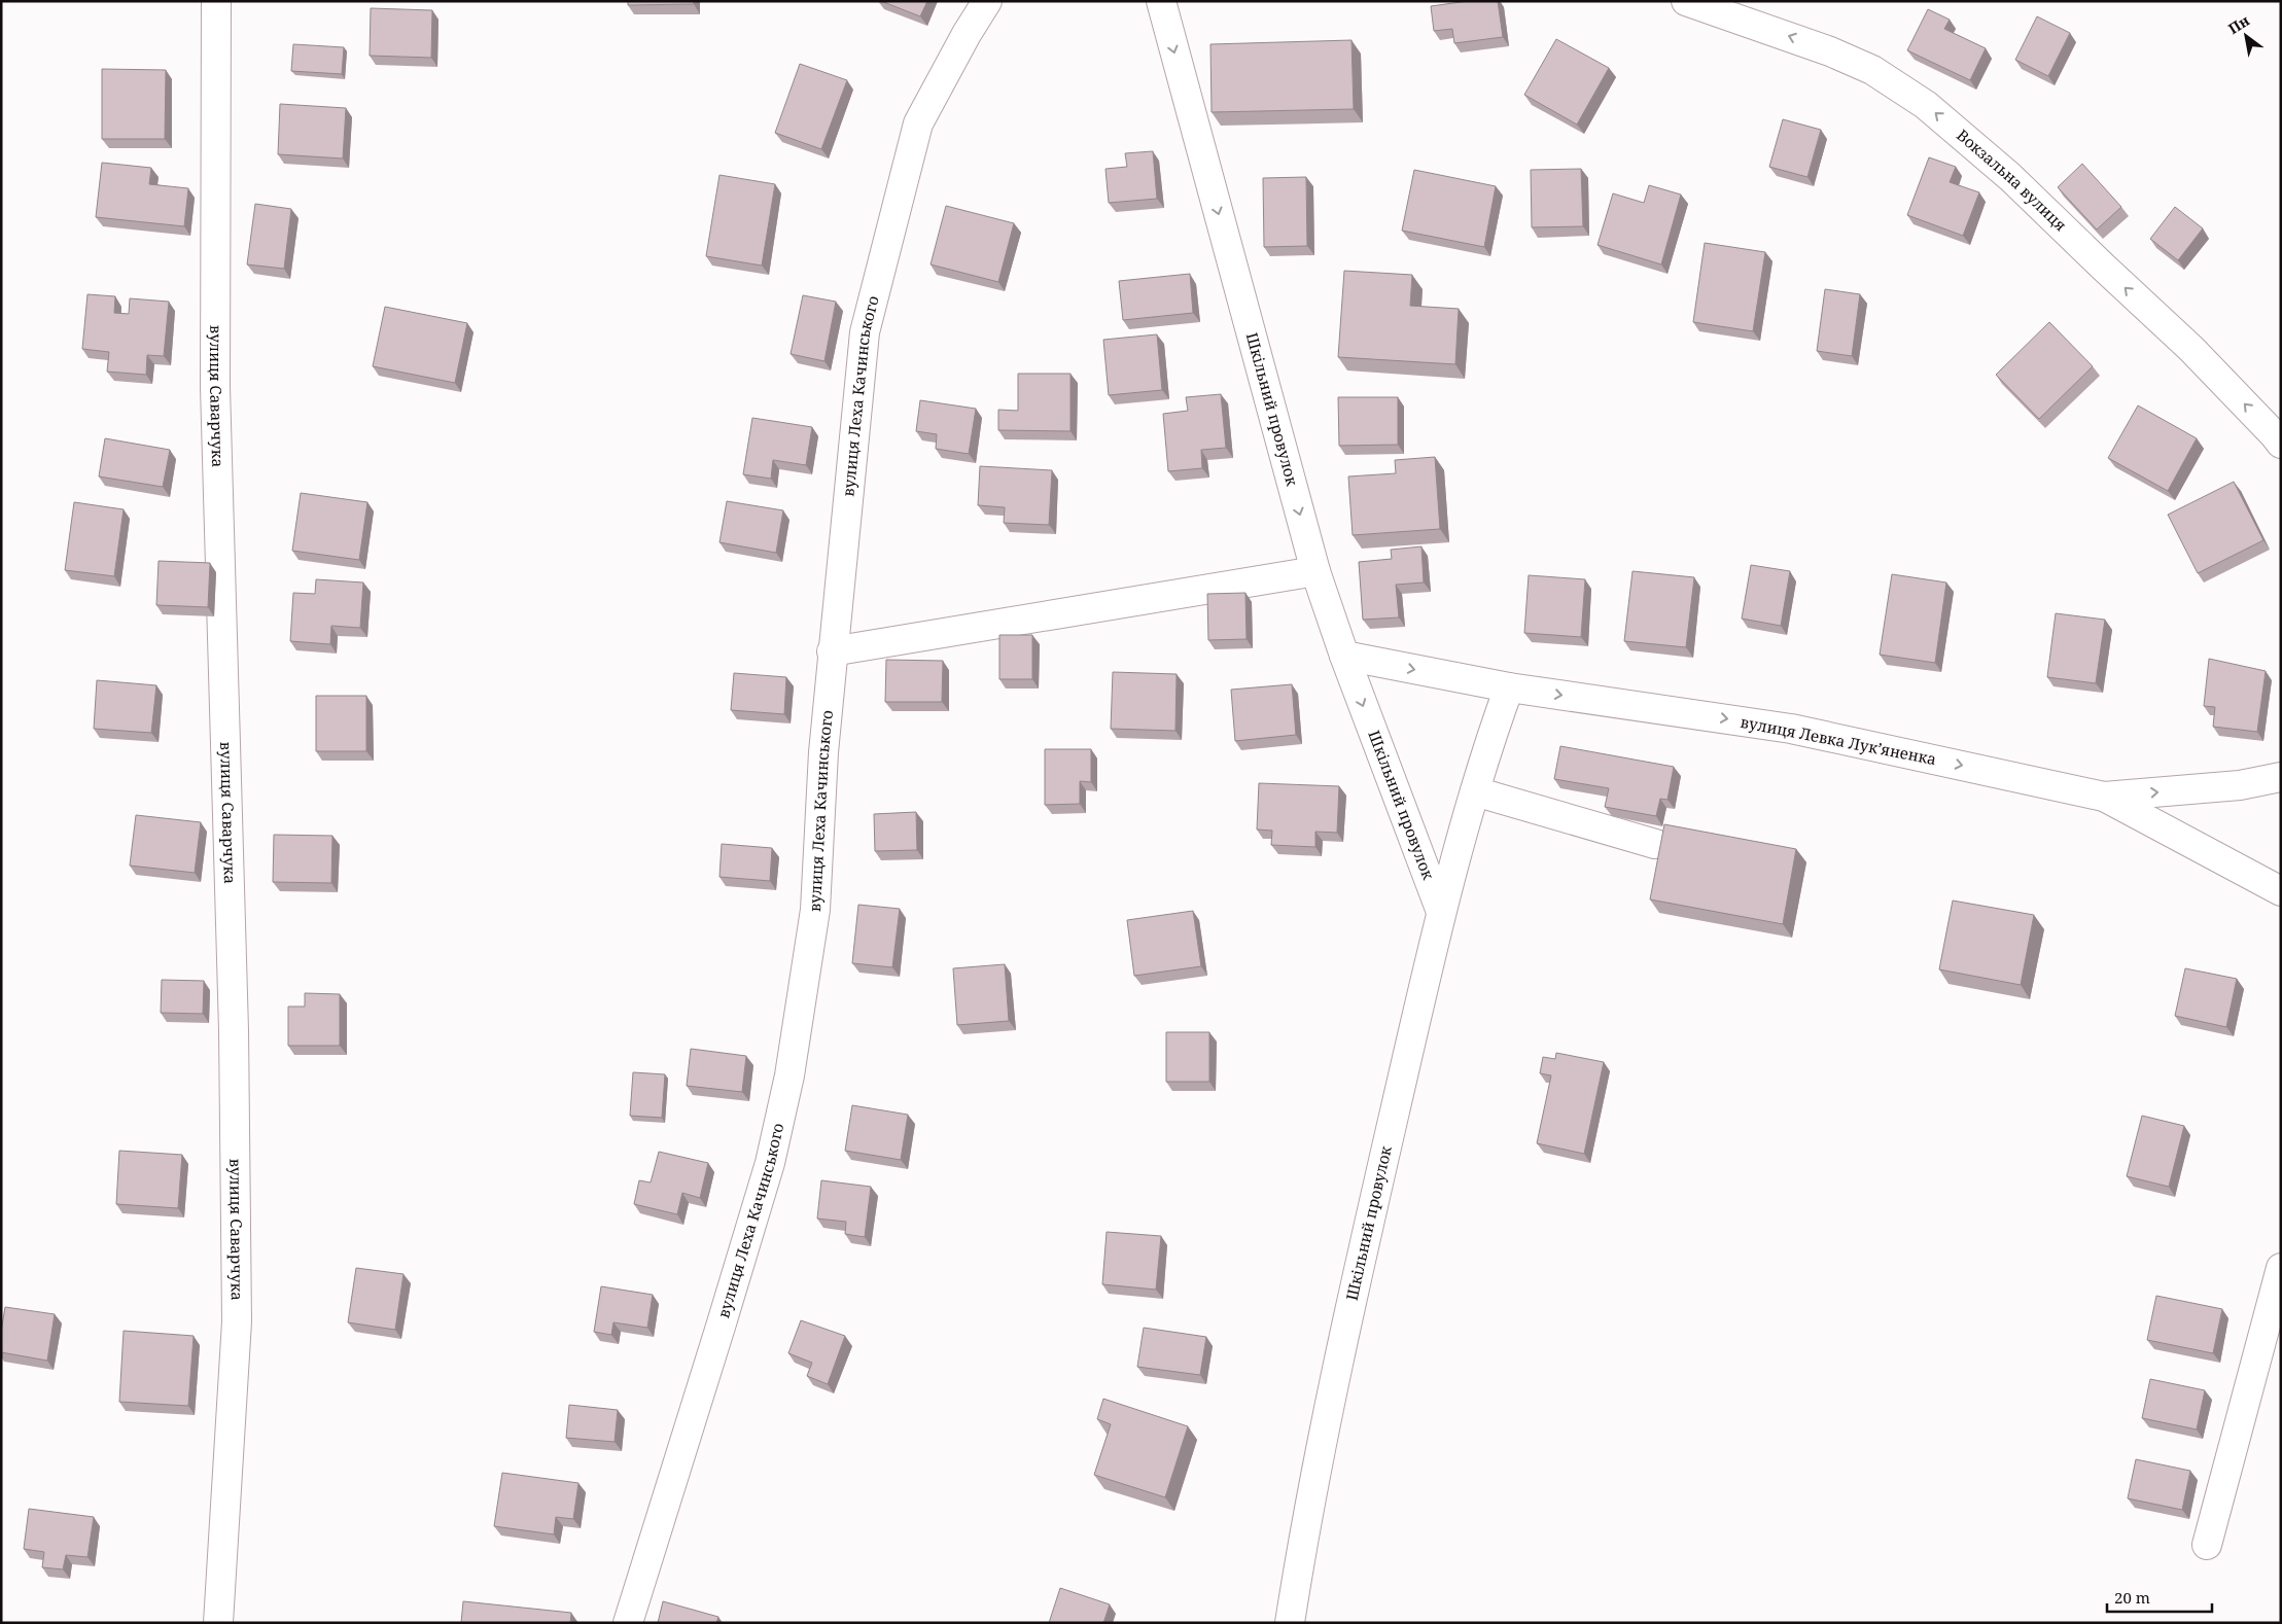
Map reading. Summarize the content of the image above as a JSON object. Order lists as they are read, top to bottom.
{
  "streets": {
    "street": [
      "Вокзальна вулиця",
      "вулиця Саварчука",
      "вулиця Леха Качинського",
      "Шкільний провулок",
      "вулиця Левка Лукʼяненка"
    ]
  },
  "crossings": [
    ["Шкільний провулок", "вулиця Левка Лукʼяненка"]
  ],
  "one_way": ["Вокзальна вулиця", "Шкільний провулок", "вулиця Левка Лукʼяненка"],
  "scale_bar": "20 m",
  "north": "top left"
}
